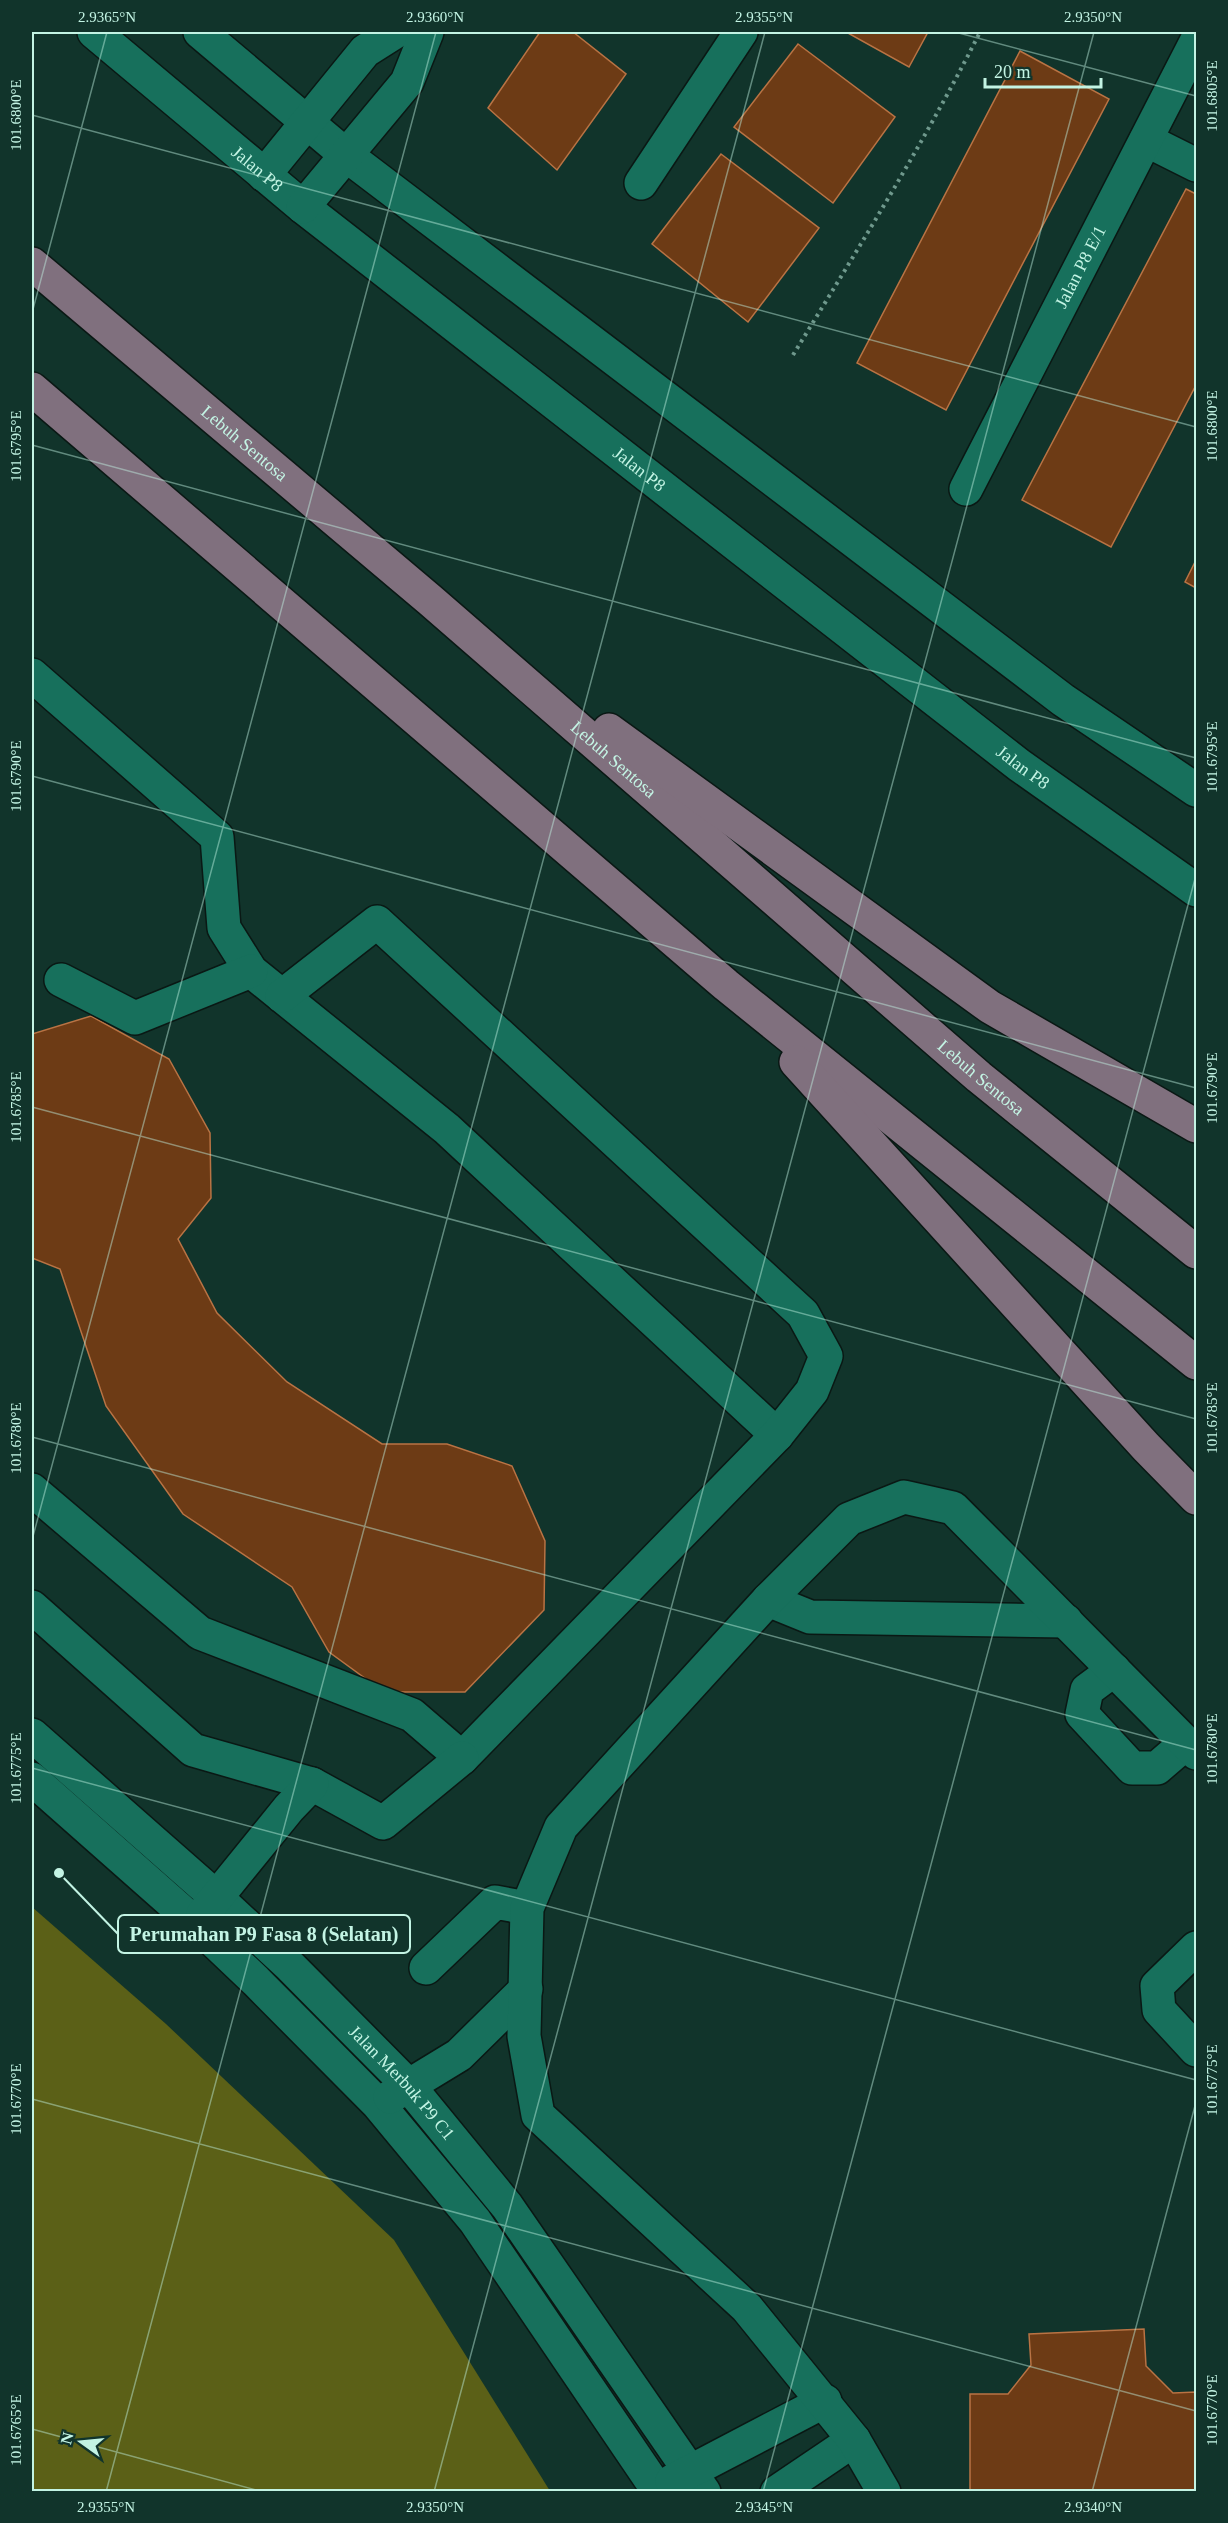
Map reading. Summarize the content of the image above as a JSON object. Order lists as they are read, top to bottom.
{
  "streets": {
    "main road": ["Lebuh Sentosa"],
    "street": ["Jalan P8", "Jalan P8 E/1", "Jalan Merbuk P9 C1"]
  },
  "places": ["Perumahan P9 Fasa 8 (Selatan)"],
  "scale_bar": "20 m",
  "north": "left",
  "coordinates": [
    "2.9365°N",
    "2.9360°N",
    "2.9355°N",
    "2.9350°N",
    "101.6805°E",
    "101.6800°E",
    "101.6795°E",
    "101.6790°E",
    "101.6785°E",
    "101.6780°E",
    "101.6775°E",
    "101.6770°E",
    "101.6765°E",
    "2.9345°N",
    "2.9340°N"
  ]
}
